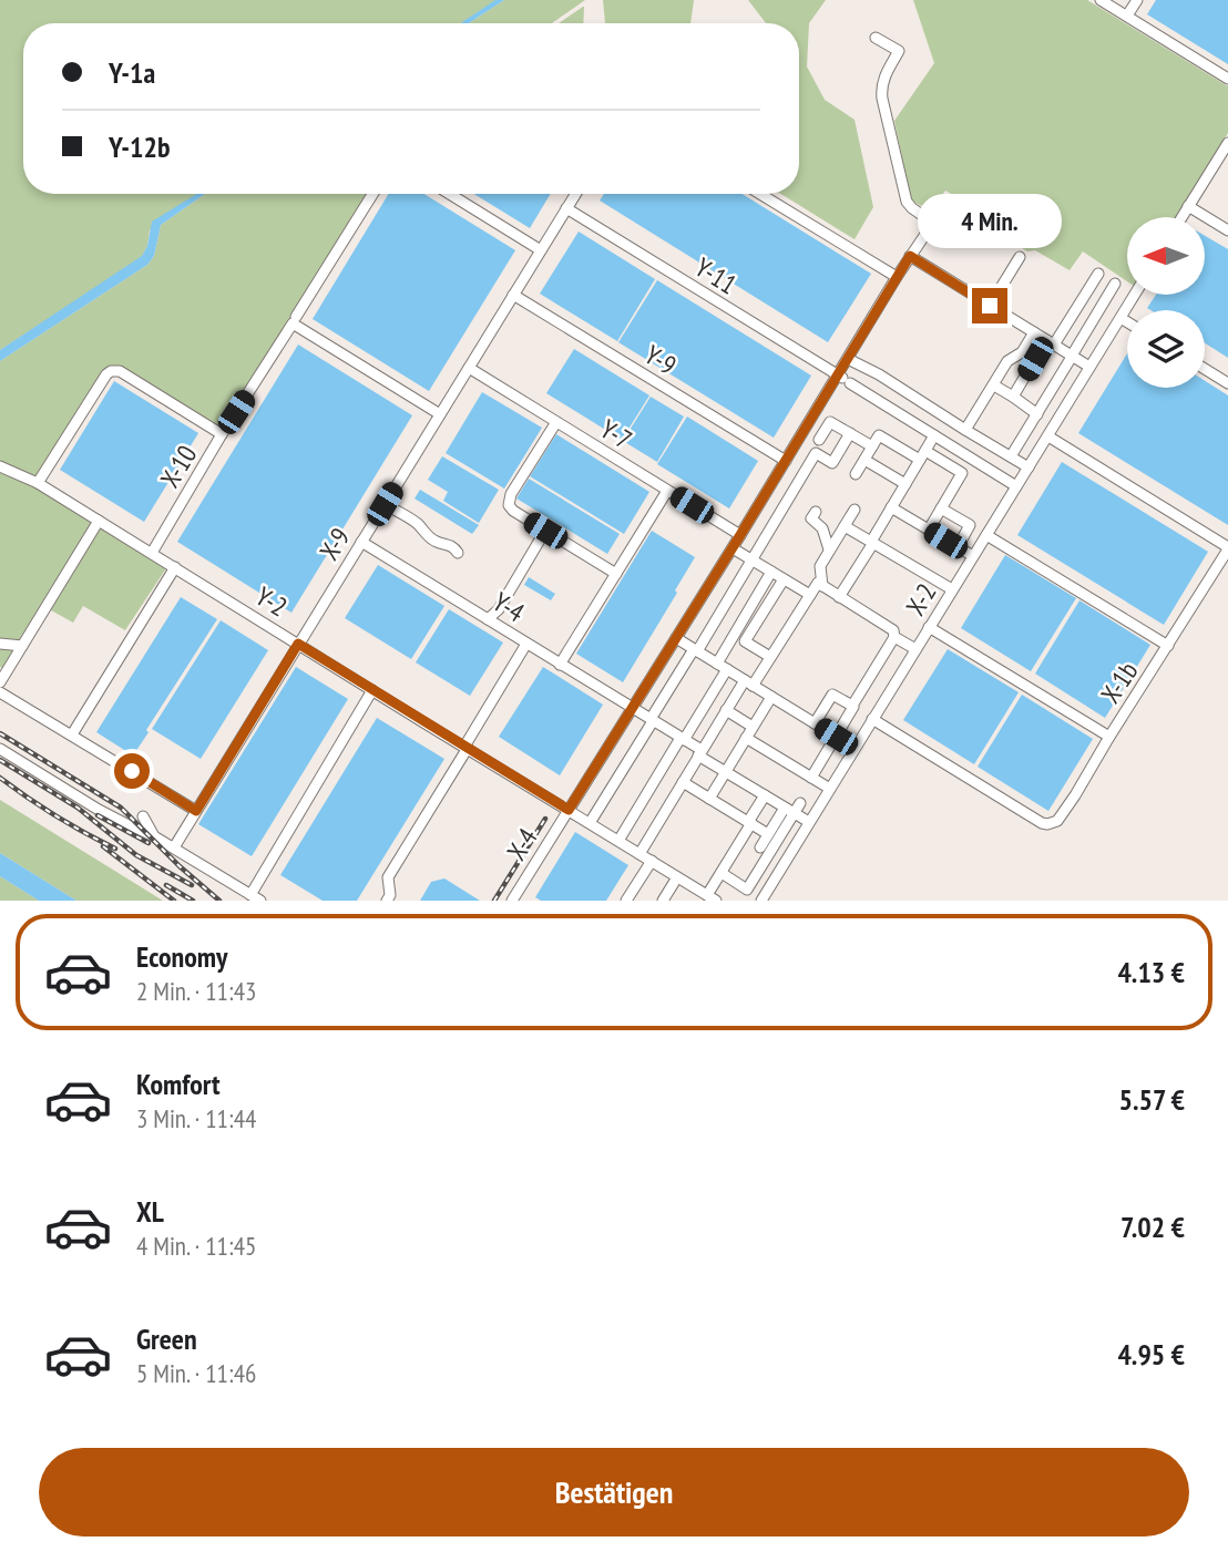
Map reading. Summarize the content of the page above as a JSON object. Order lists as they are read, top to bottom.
{
  "streets": {
    "street": [
      "Y-11",
      "Y-9",
      "Y-7",
      "X-10",
      "X-9",
      "X-2",
      "Y-2",
      "Y-4",
      "X-1b",
      "X-4"
    ]
  },
  "crossings": [
    ["Y-11", "X-9"],
    ["Y-11", "X-2"],
    ["Y-11", "X-4"],
    ["Y-9", "X-9"],
    ["Y-9", "X-4"],
    ["Y-7", "X-9"],
    ["Y-7", "X-4"],
    ["X-10", "Y-2"],
    ["X-9", "Y-2"],
    ["X-9", "Y-4"],
    ["X-2", "Y-4"],
    ["X-2", "X-1b"],
    ["Y-2", "X-4"],
    ["Y-4", "X-4"]
  ],
  "north": "left",
  "page": {
    "banner": ["Y-1a", "Y-12b"],
    "bubble": "4 Min.",
    "list": [
      {
        "name": "Economy",
        "note": "2 Min. · 11:43",
        "value": "4.13 €"
      },
      {
        "name": "Komfort",
        "note": "3 Min. · 11:44",
        "value": "5.57 €"
      },
      {
        "name": "XL",
        "note": "4 Min. · 11:45",
        "value": "7.02 €"
      },
      {
        "name": "Green",
        "note": "5 Min. · 11:46",
        "value": "4.95 €"
      }
    ],
    "buttons": "Bestätigen"
  }
}
